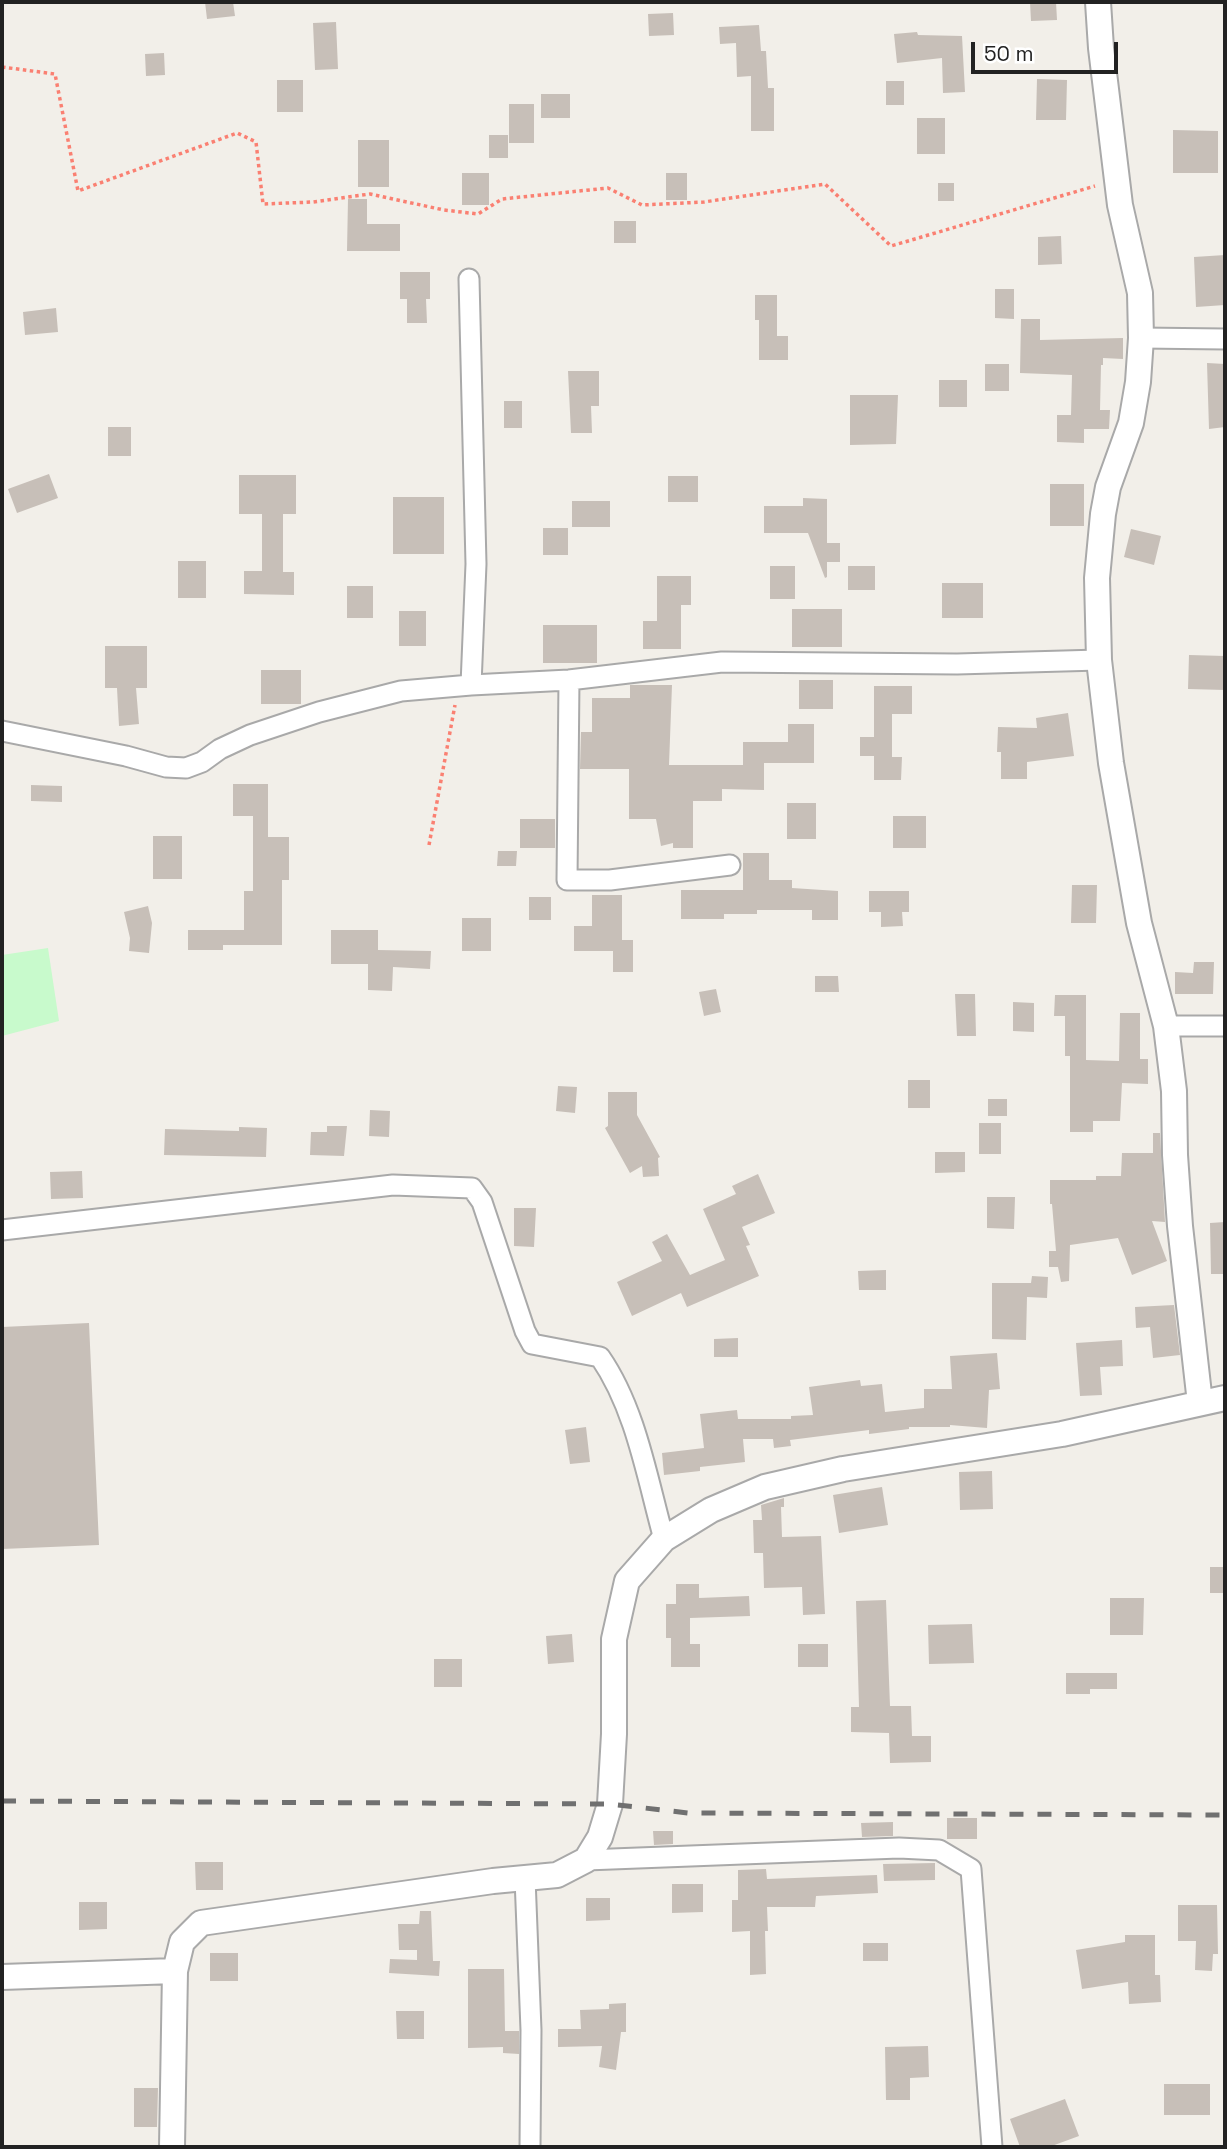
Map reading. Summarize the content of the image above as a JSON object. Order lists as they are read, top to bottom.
{
  "scale_bar": "50 m"
}
